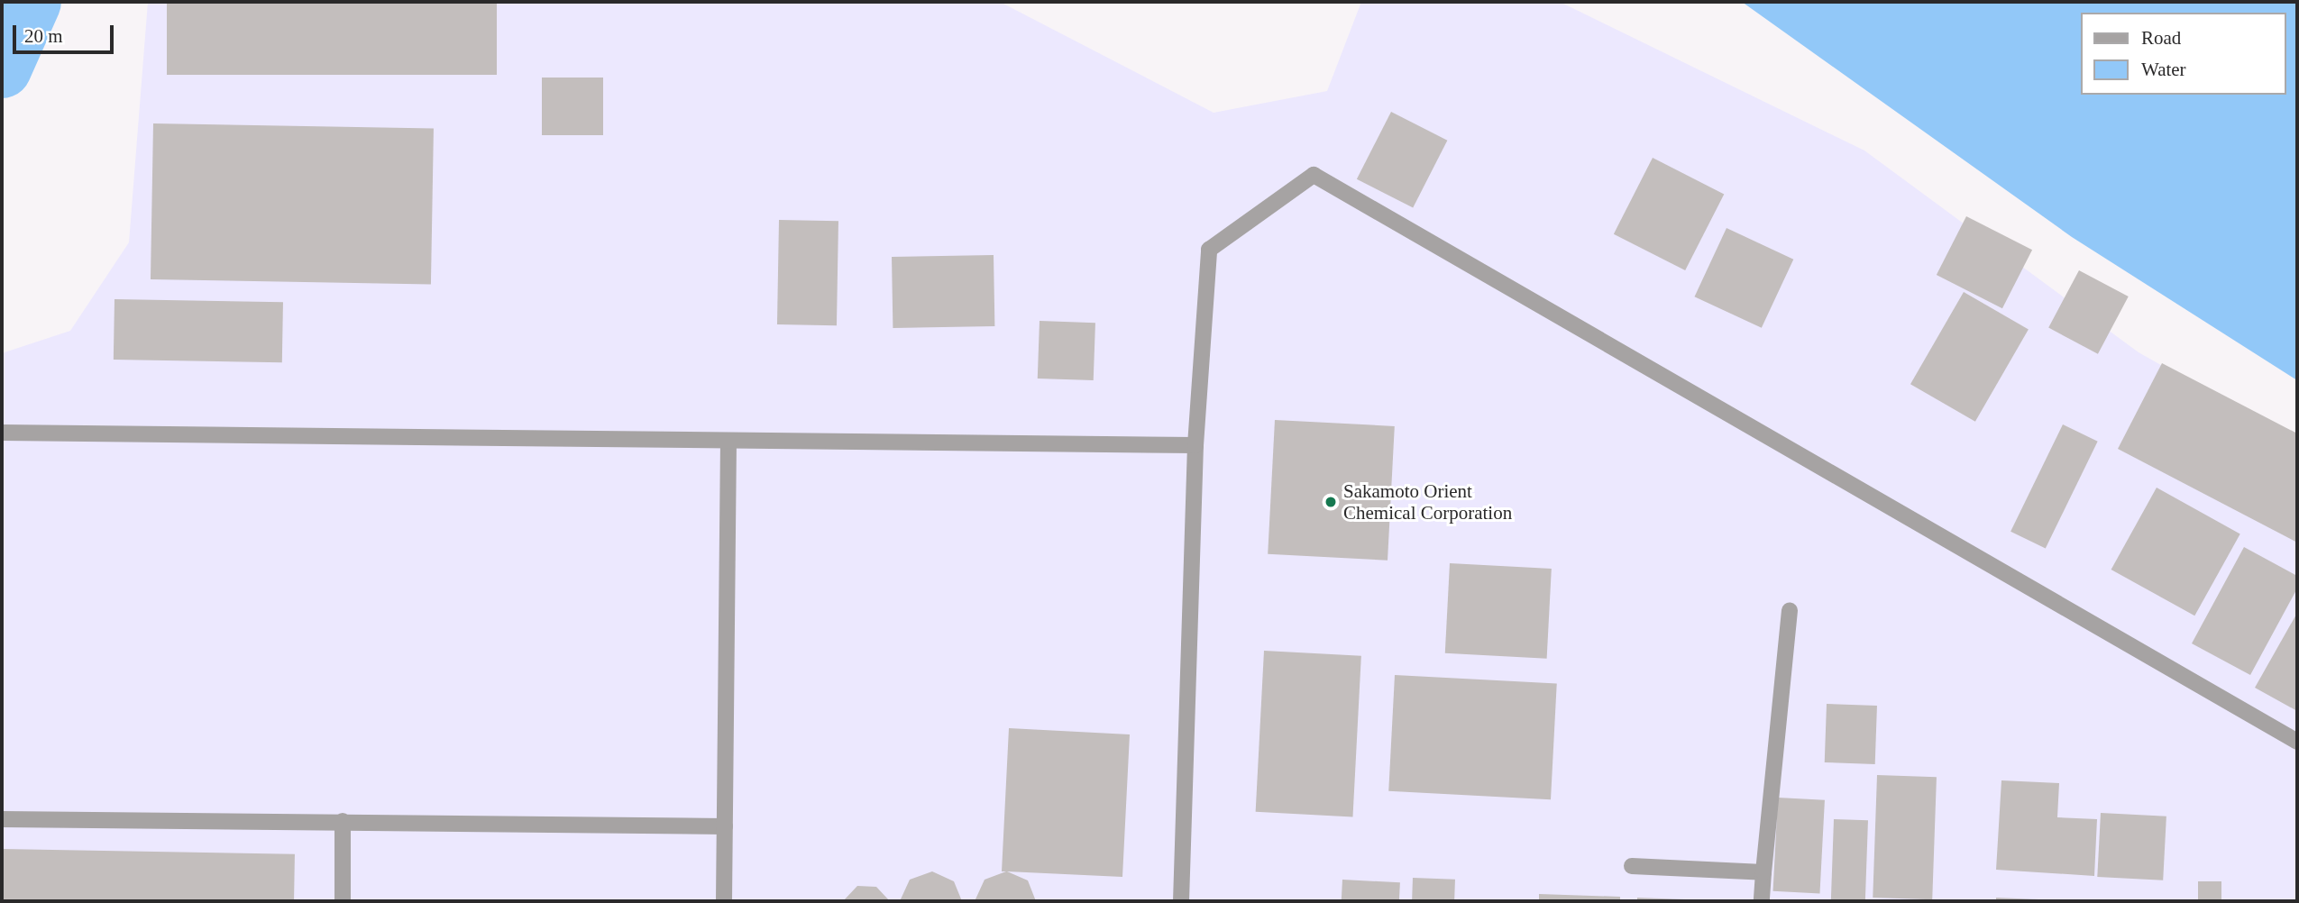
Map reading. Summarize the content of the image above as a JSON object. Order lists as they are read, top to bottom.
{
  "places": ["Sakamoto Orient Chemical Corporation"],
  "legend": ["Road", "Water"],
  "scale_bar": "20 m"
}
